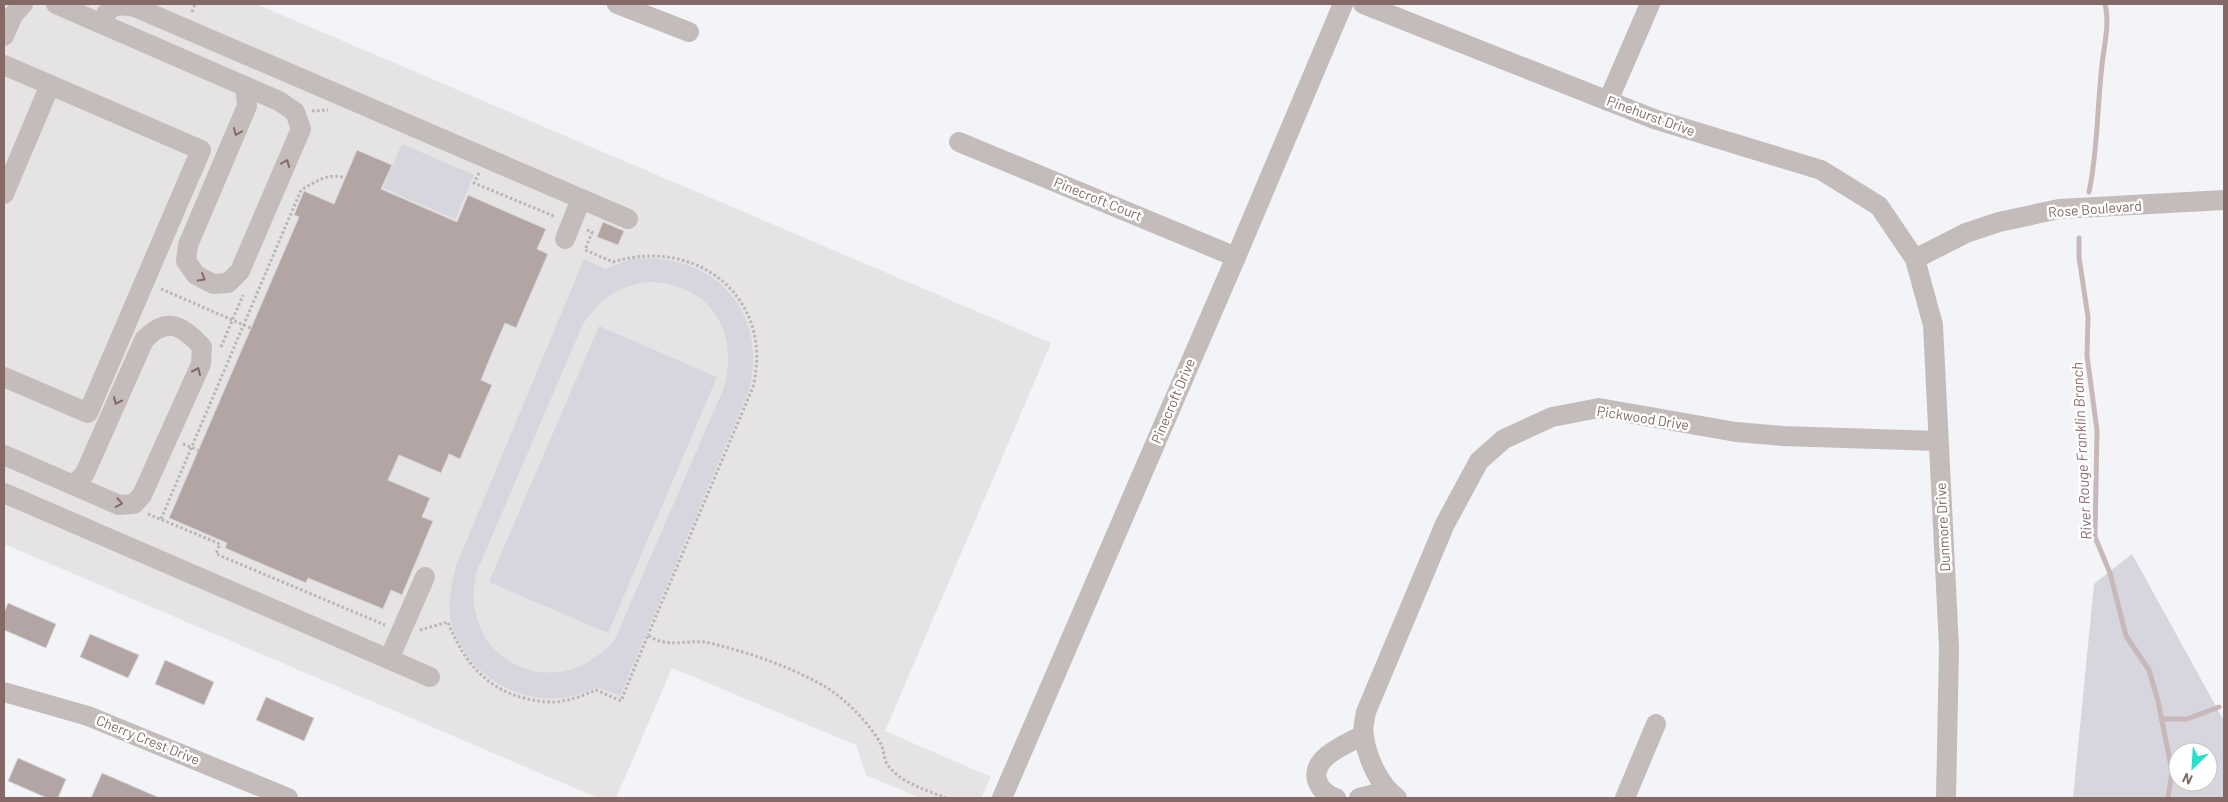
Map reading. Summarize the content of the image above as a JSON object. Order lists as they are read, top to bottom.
{
  "streets": {
    "street": [
      "Pinehurst Drive",
      "Pinecroft Court",
      "Rose Boulevard",
      "Pinecroft Drive",
      "Pickwood Drive",
      "Dunmore Drive",
      "Cherry Crest Drive"
    ]
  },
  "crossings": [
    ["Pinehurst Drive", "Rose Boulevard"],
    ["Pinehurst Drive", "Dunmore Drive"],
    ["Pinecroft Court", "Pinecroft Drive"],
    ["Rose Boulevard", "Dunmore Drive"],
    ["Pickwood Drive", "Dunmore Drive"]
  ],
  "water": ["River Rouge Franklin Branch"],
  "north": "bottom left"
}
